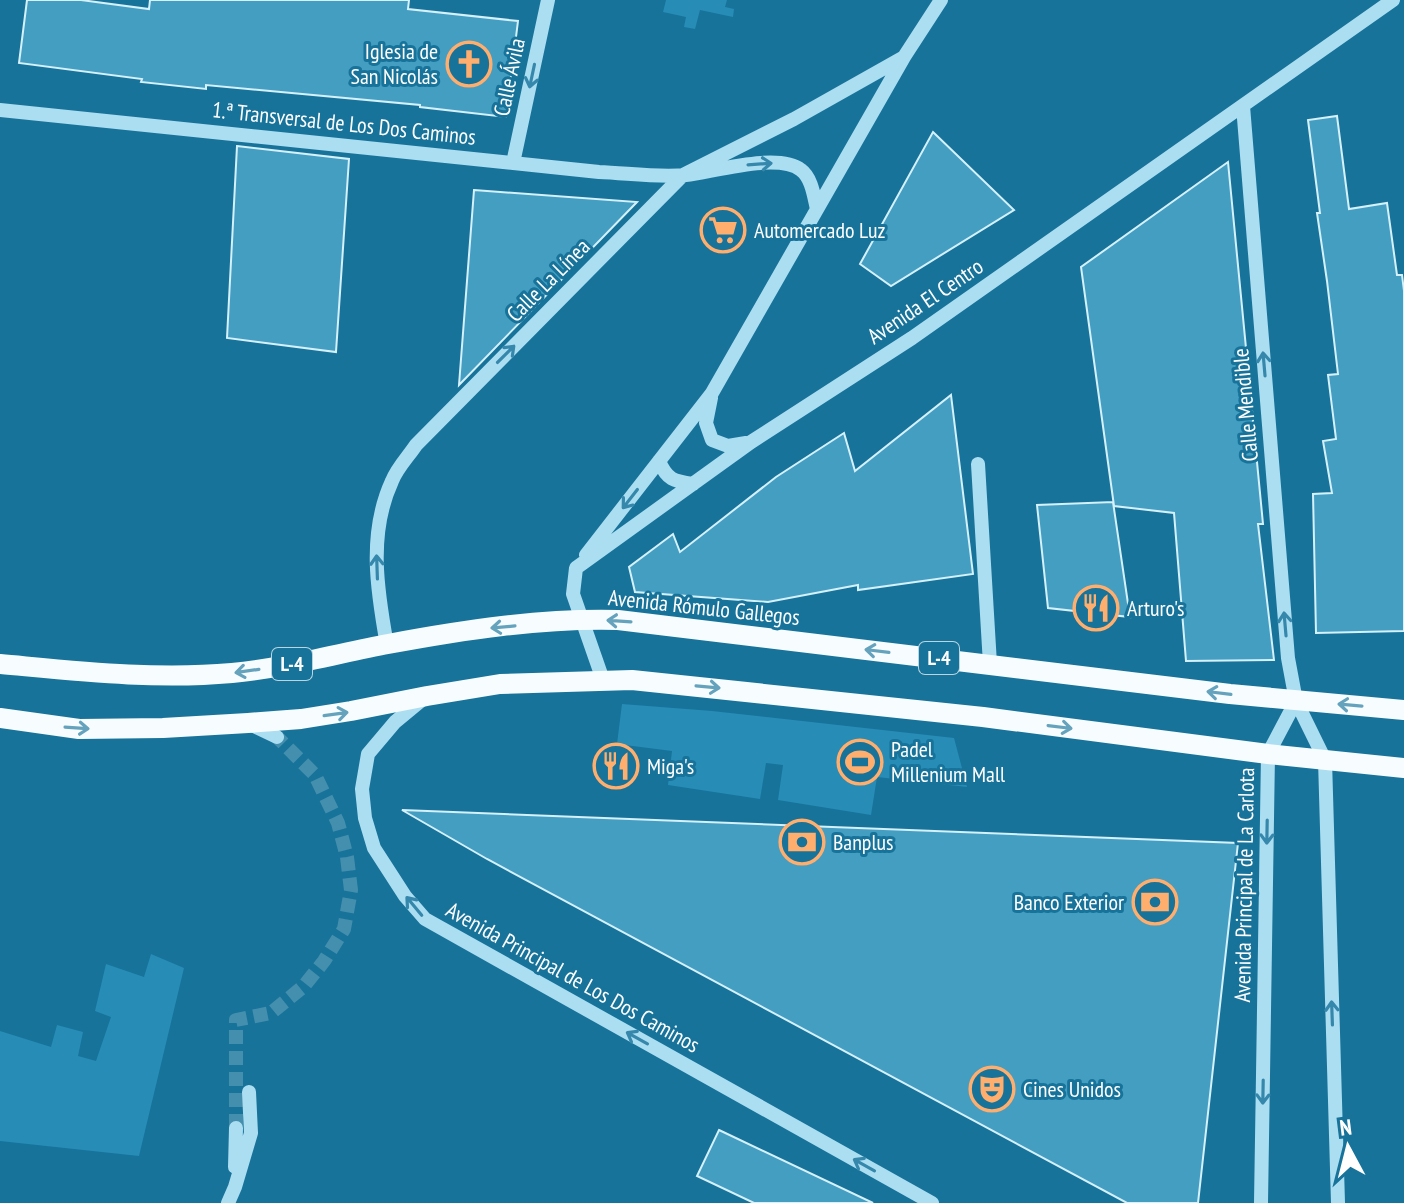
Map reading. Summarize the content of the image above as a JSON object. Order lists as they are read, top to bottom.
{
  "streets": {
    "main road": ["Avenida Rómulo Gallegos", "L-4"],
    "street": [
      "Calle Ávila",
      "1.ª Transversal de Los Dos Caminos",
      "Calle La Línea",
      "Avenida El Centro",
      "Calle Mendible",
      "Avenida Principal de La Carlota",
      "Avenida Principal de Los Dos Caminos"
    ]
  },
  "crossings": [
    ["Calle Ávila", "1.ª Transversal de Los Dos Caminos"],
    ["1.ª Transversal de Los Dos Caminos", "Calle La Línea"],
    ["Calle La Línea", "Avenida Rómulo Gallegos"],
    ["Avenida El Centro", "Calle Mendible"],
    ["Calle Mendible", "Avenida Rómulo Gallegos"],
    ["Calle Mendible", "Avenida Principal de La Carlota"],
    ["Avenida Rómulo Gallegos", "Avenida Principal de La Carlota"]
  ],
  "one_way": [
    "Calle Ávila",
    "Calle La Línea",
    "Calle Mendible",
    "Avenida Principal de Los Dos Caminos"
  ],
  "places": {
    "church": ["Iglesia de San Nicolás"],
    "supermarket": ["Automercado Luz"],
    "restaurant": ["Arturo's", "Miga's"],
    "sports": ["Padel Millenium Mall"],
    "bank": ["Banplus", "Banco Exterior"],
    "theatre": ["Cines Unidos"]
  },
  "north": "top"
}
